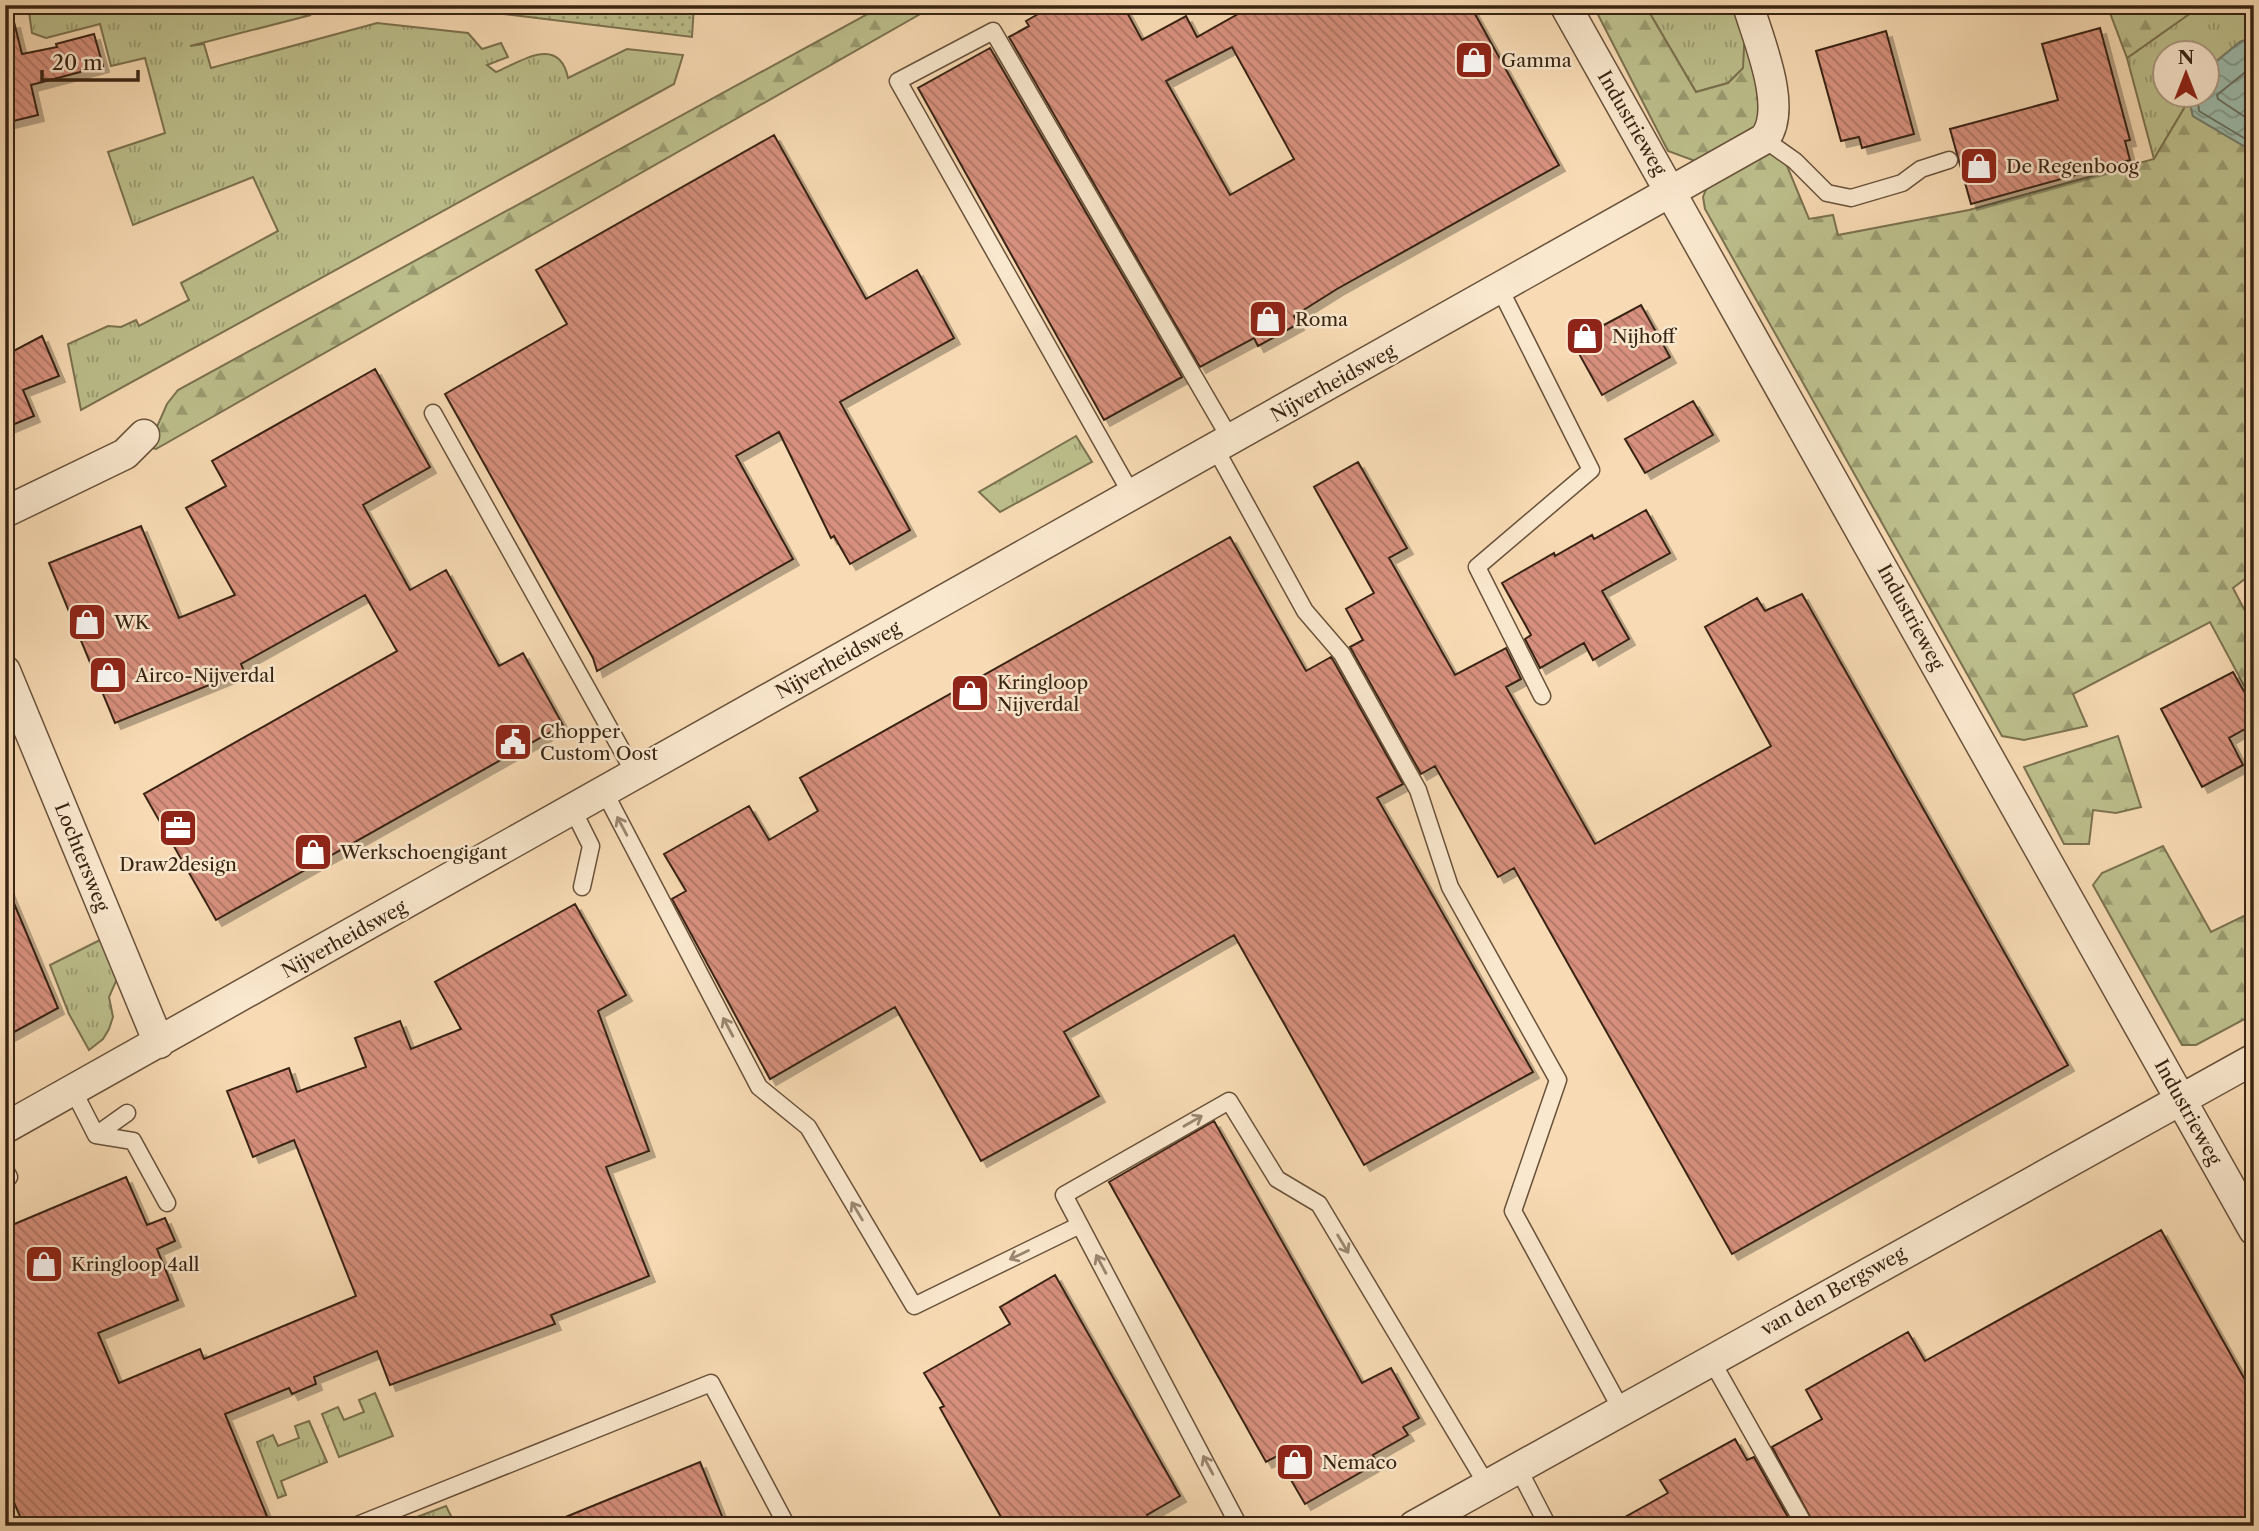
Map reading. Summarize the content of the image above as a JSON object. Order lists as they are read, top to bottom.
{
  "streets": {
    "street": [
      "Industrieweg",
      "Nijverheidsweg",
      "Lochtersweg",
      "van den Bergsweg"
    ]
  },
  "crossings": [
    ["Industrieweg", "Nijverheidsweg"],
    ["Industrieweg", "van den Bergsweg"],
    ["Nijverheidsweg", "Lochtersweg"]
  ],
  "places": {
    "shop": [
      "Gamma",
      "De Regenboog",
      "Roma",
      "Nijhoff",
      "WK",
      "Airco-Nijverdal",
      "Kringloop Nijverdal",
      "Werkschoengigant",
      "Kringloop 4all",
      "Nemaco"
    ],
    "public building": ["Chopper Custom Oost"],
    "office": ["Draw2design"]
  },
  "scale_bar": "20 m",
  "north": "top"
}
